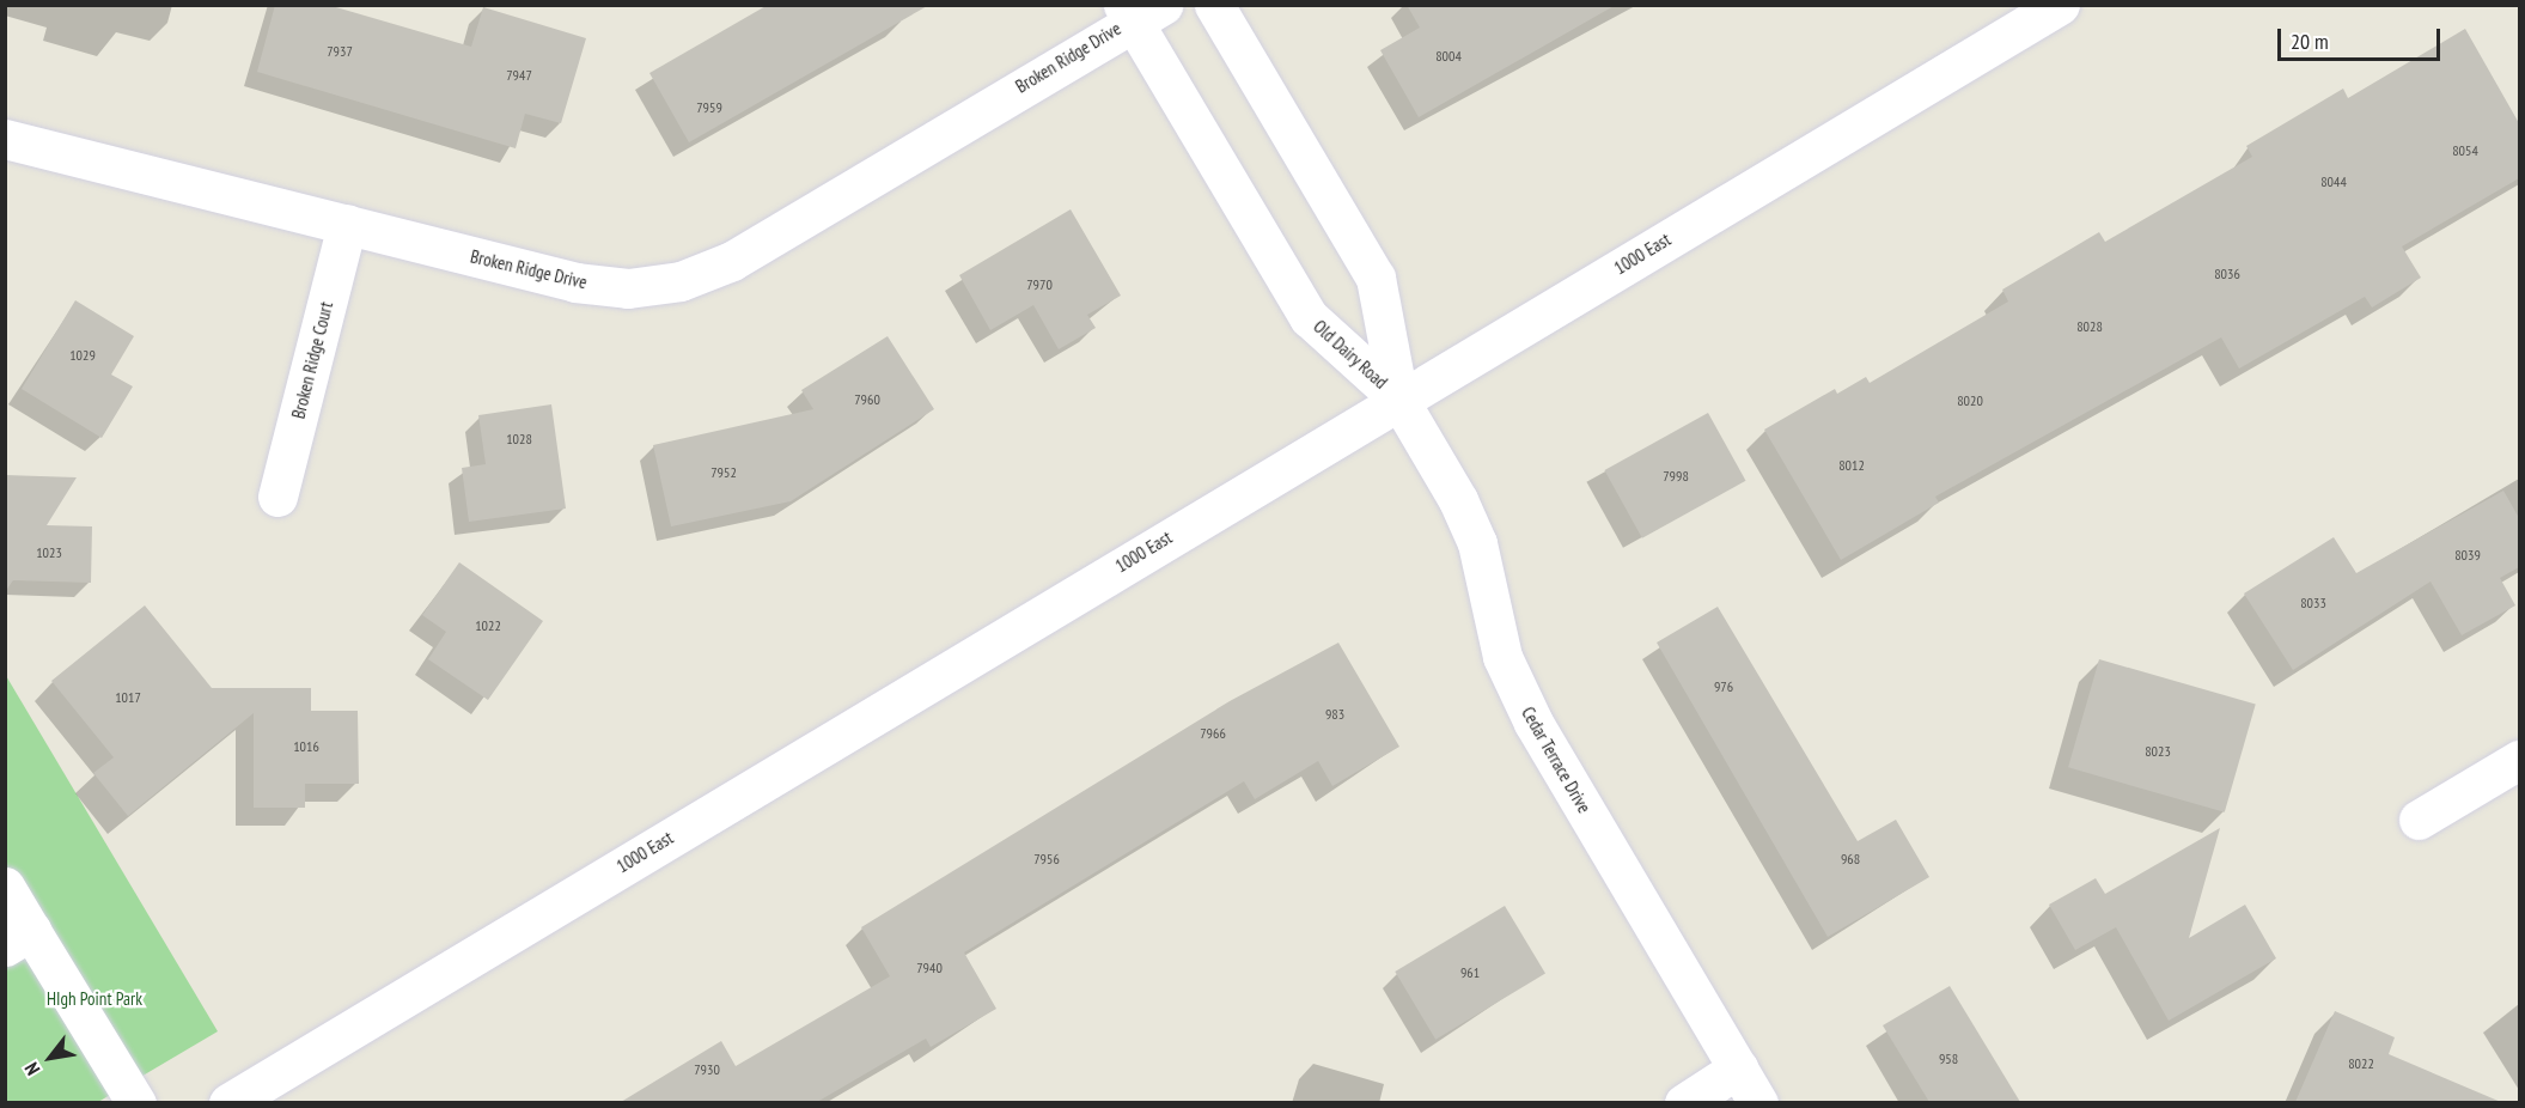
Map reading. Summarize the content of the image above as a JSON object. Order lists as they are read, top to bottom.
{
  "streets": {
    "street": [
      "Broken Ridge Drive",
      "1000 East",
      "Old Dairy Road",
      "Broken Ridge Court",
      "Cedar Terrace Drive"
    ]
  },
  "crossings": [
    ["Broken Ridge Drive", "Old Dairy Road"],
    ["Broken Ridge Drive", "Broken Ridge Court"],
    ["1000 East", "Old Dairy Road"],
    ["1000 East", "Cedar Terrace Drive"],
    ["Old Dairy Road", "Cedar Terrace Drive"]
  ],
  "parks": ["HIgh Point Park"],
  "house_numbers": [
    "7937",
    "8004",
    "7947",
    "7959",
    "8054",
    "8044",
    "8036",
    "7970",
    "8028",
    "1029",
    "7960",
    "8020",
    "1028",
    "8012",
    "7952",
    "7998",
    "1023",
    "8039",
    "8033",
    "1022",
    "976",
    "1017",
    "983",
    "7966",
    "1016",
    "8023",
    "7956",
    "968",
    "7940",
    "961",
    "958",
    "8022",
    "7930"
  ],
  "scale_bar": "20 m",
  "north": "bottom left"
}
